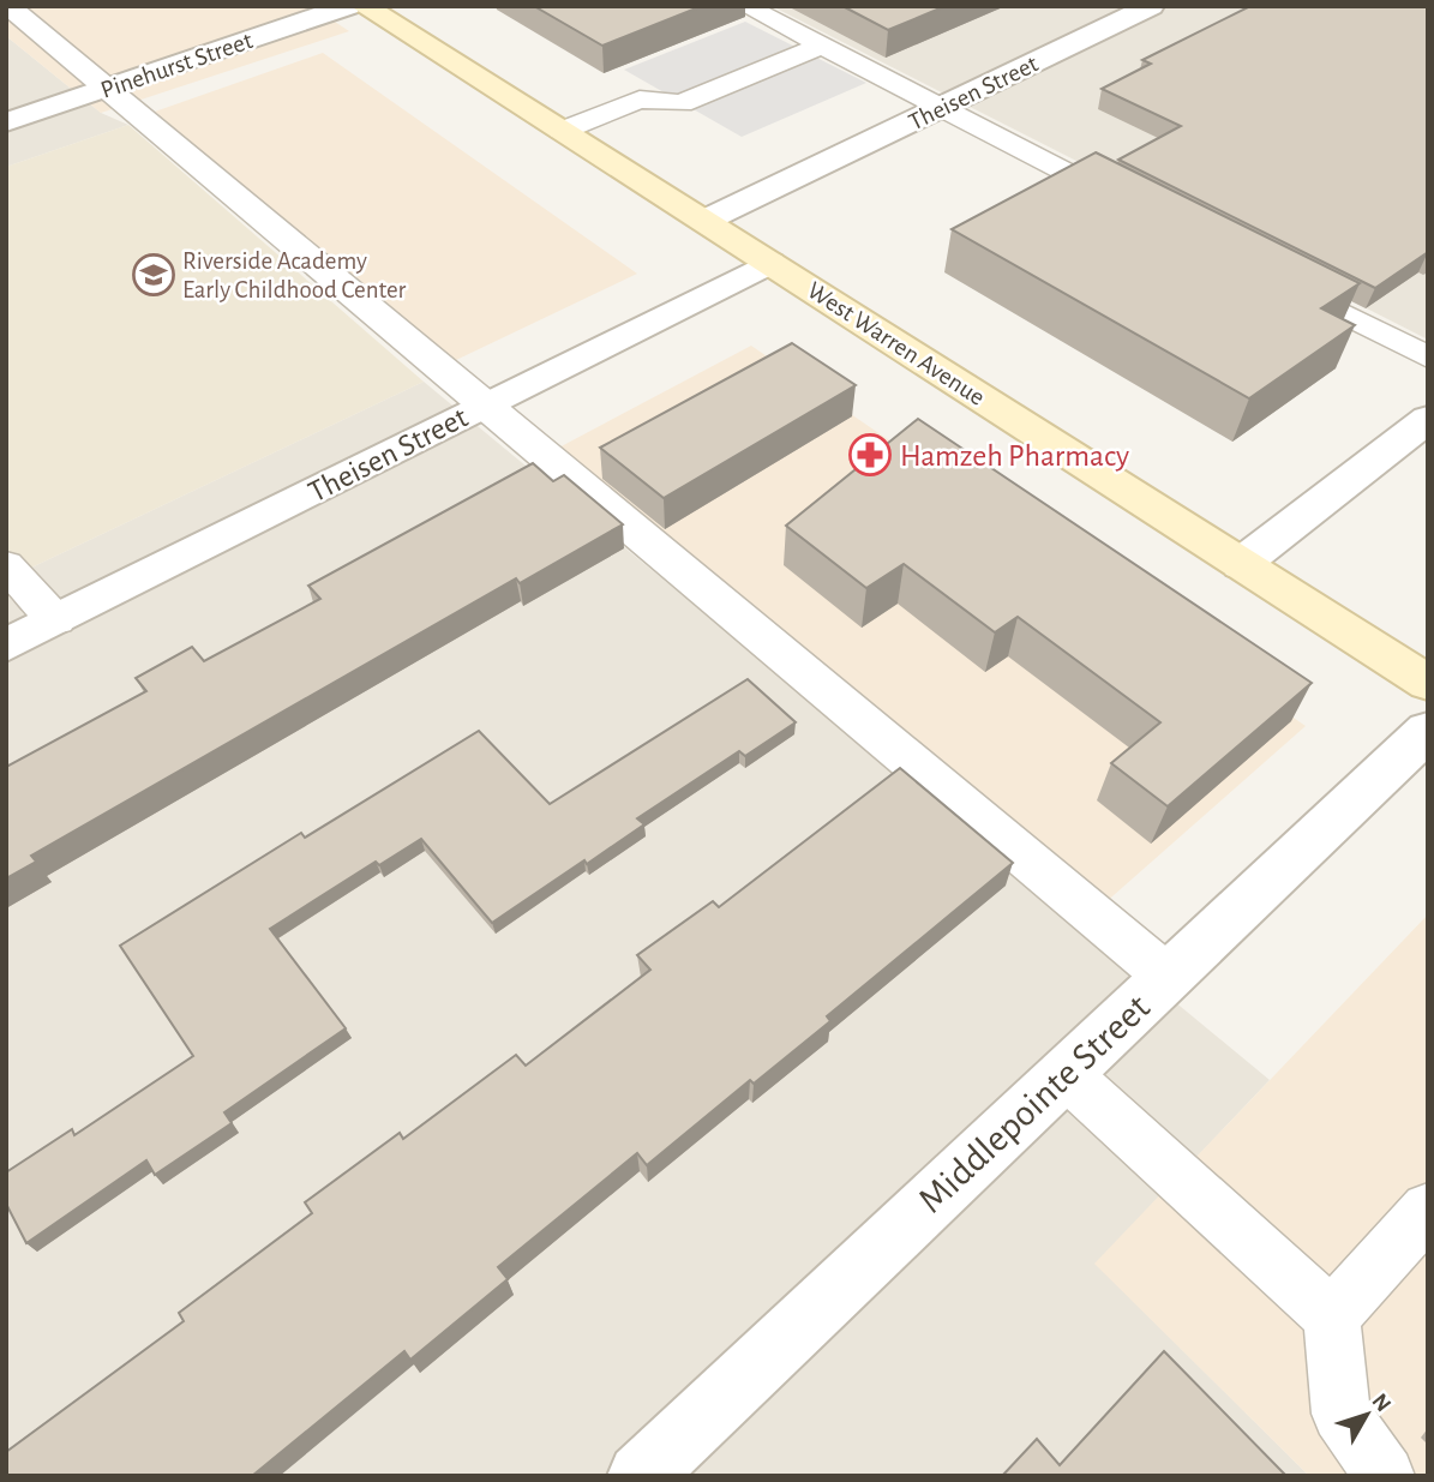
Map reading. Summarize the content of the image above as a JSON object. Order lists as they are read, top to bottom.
{
  "streets": {
    "main road": ["West Warren Avenue"],
    "street": ["Pinehurst Street", "Theisen Street", "Middlepointe Street"]
  },
  "crossings": [
    ["Theisen Street", "West Warren Avenue"]
  ],
  "places": {
    "school or university": ["Riverside Academy Early Childhood Center"],
    "pharmacy": ["Hamzeh Pharmacy"]
  },
  "north": "top right"
}
